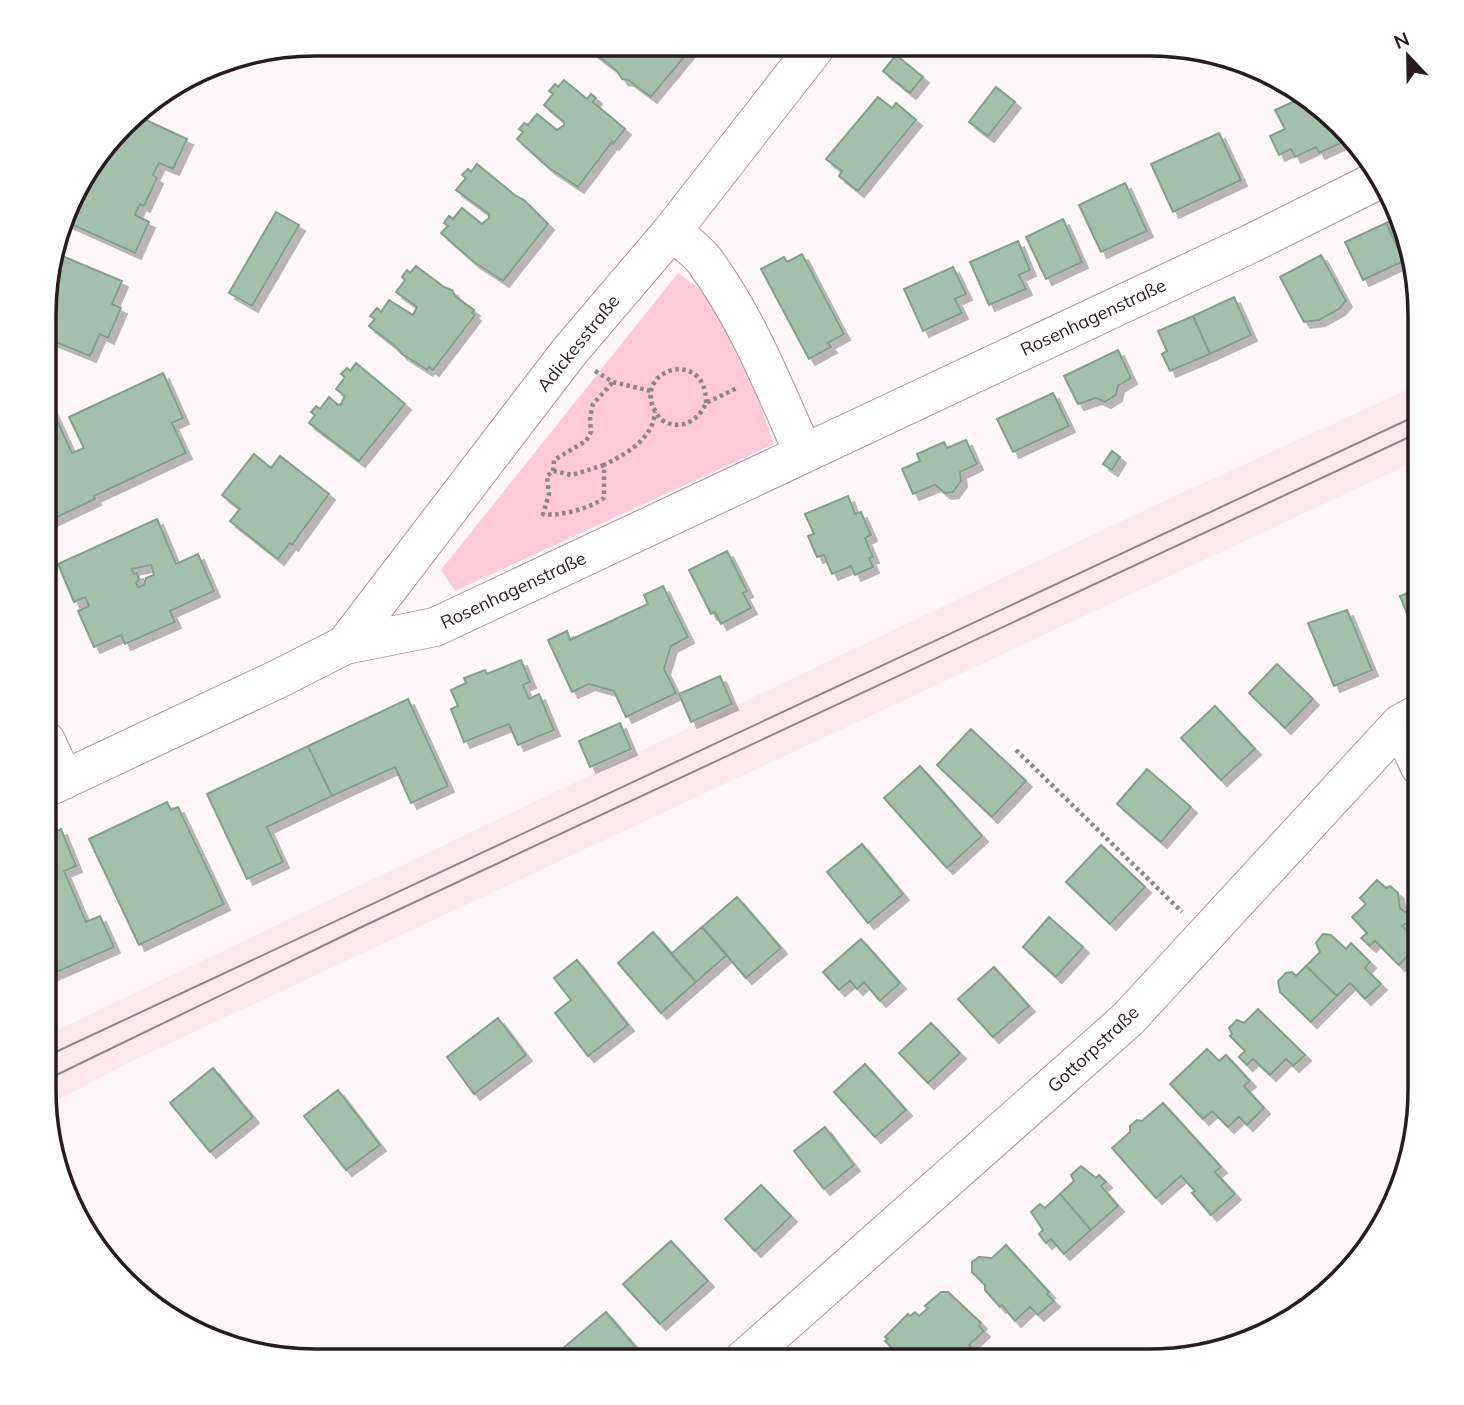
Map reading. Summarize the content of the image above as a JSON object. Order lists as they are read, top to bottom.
{
  "streets": {
    "street": ["Rosenhagenstraße", "Adickesstraße", "Gottorpstraße"]
  },
  "crossings": [
    ["Rosenhagenstraße", "Adickesstraße"]
  ],
  "north": "top"
}
